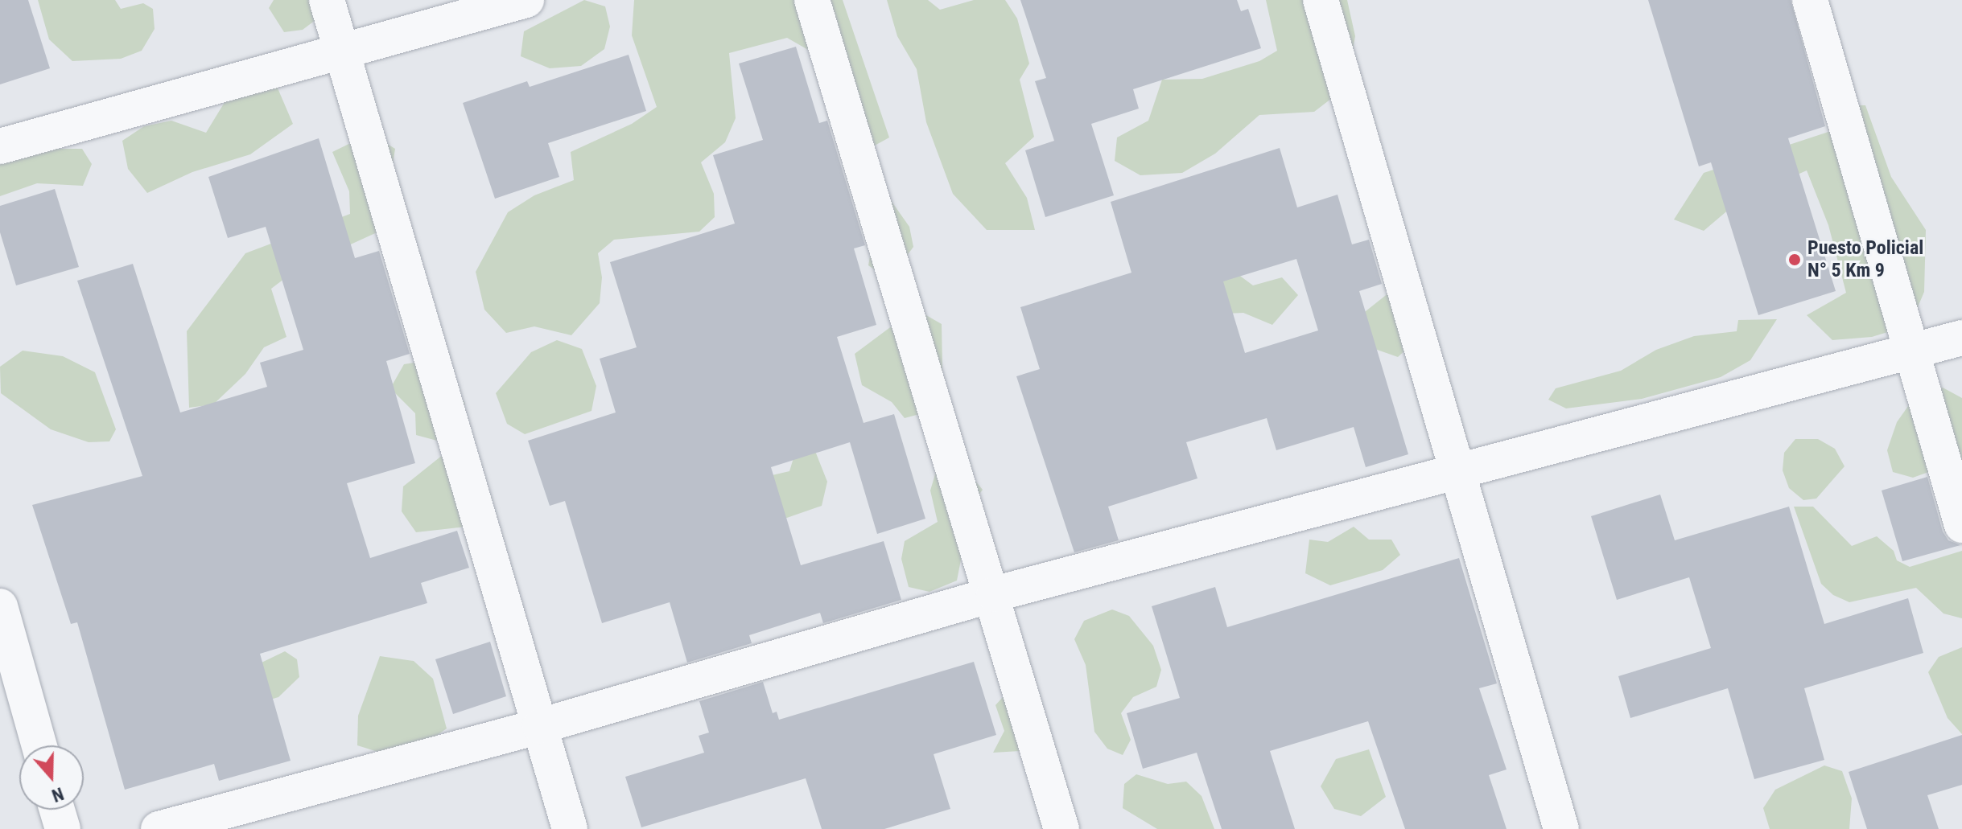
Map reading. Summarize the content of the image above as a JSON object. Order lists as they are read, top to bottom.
{
  "places": ["Puesto Policial N° 5 Km 9"],
  "north": "bottom"
}
